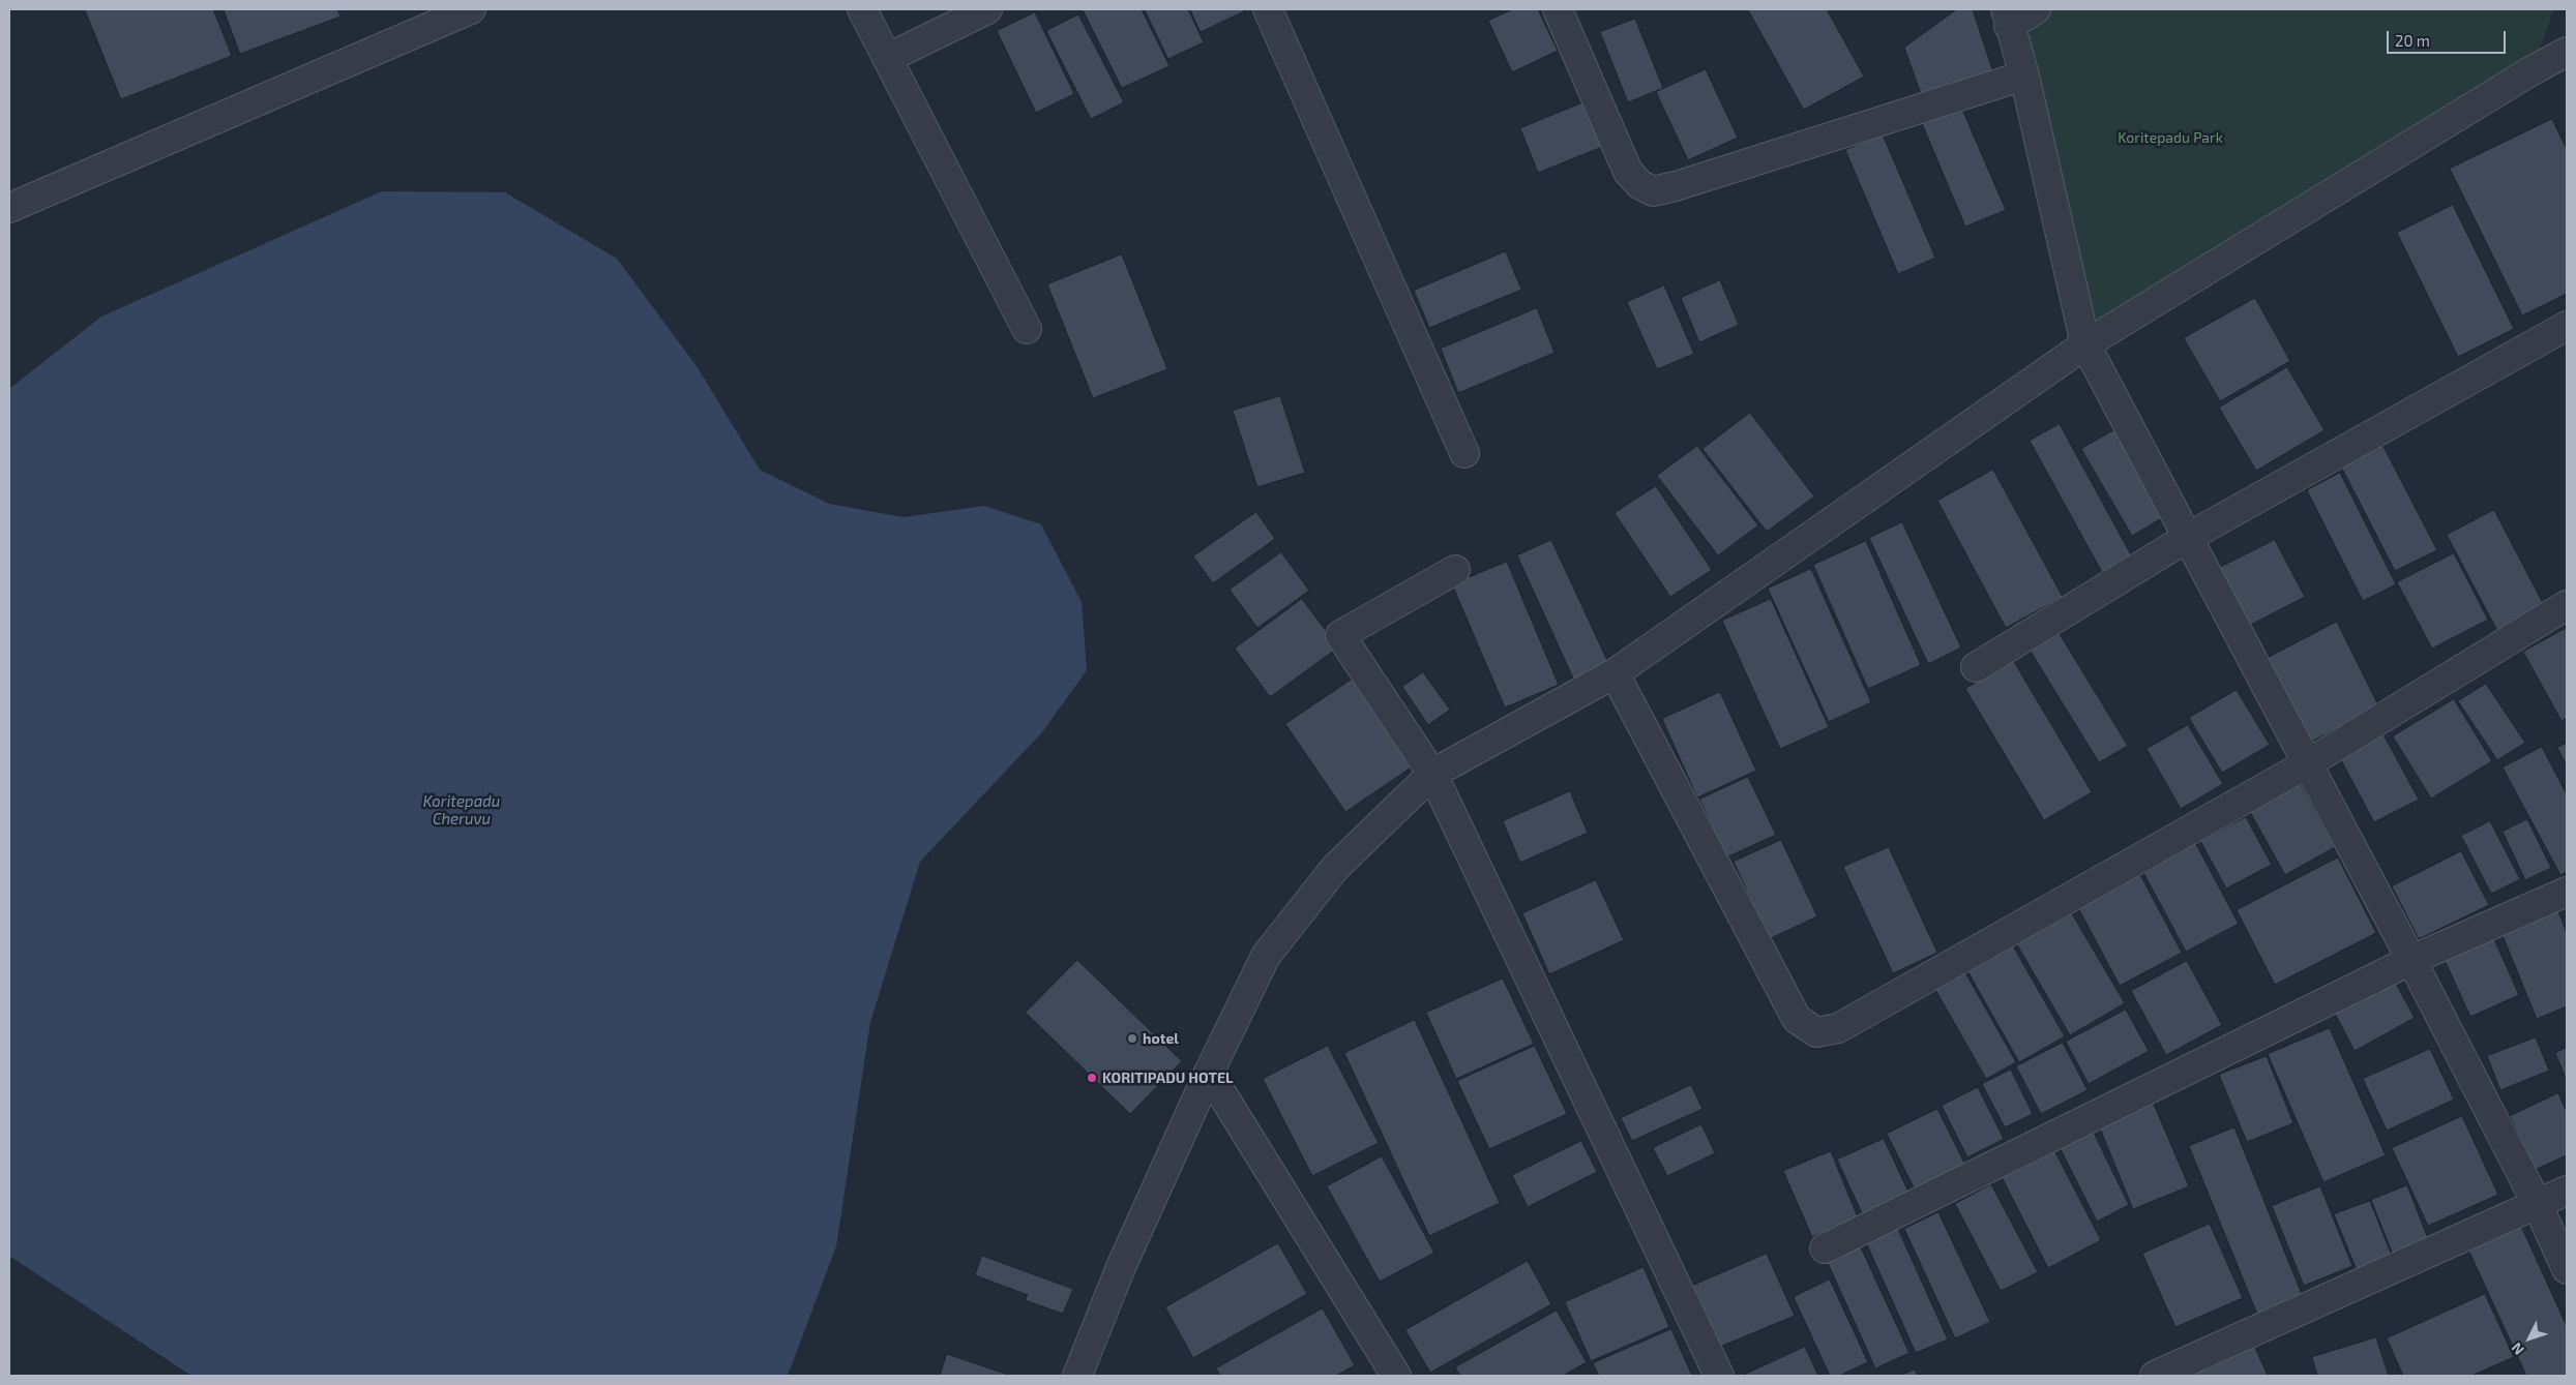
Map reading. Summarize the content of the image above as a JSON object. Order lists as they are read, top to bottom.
{
  "water": ["Koritepadu Cheruvu"],
  "parks": ["Koritepadu Park"],
  "places": ["hotel", "KORITIPADU HOTEL"],
  "scale_bar": "20 m",
  "north": "bottom left"
}
